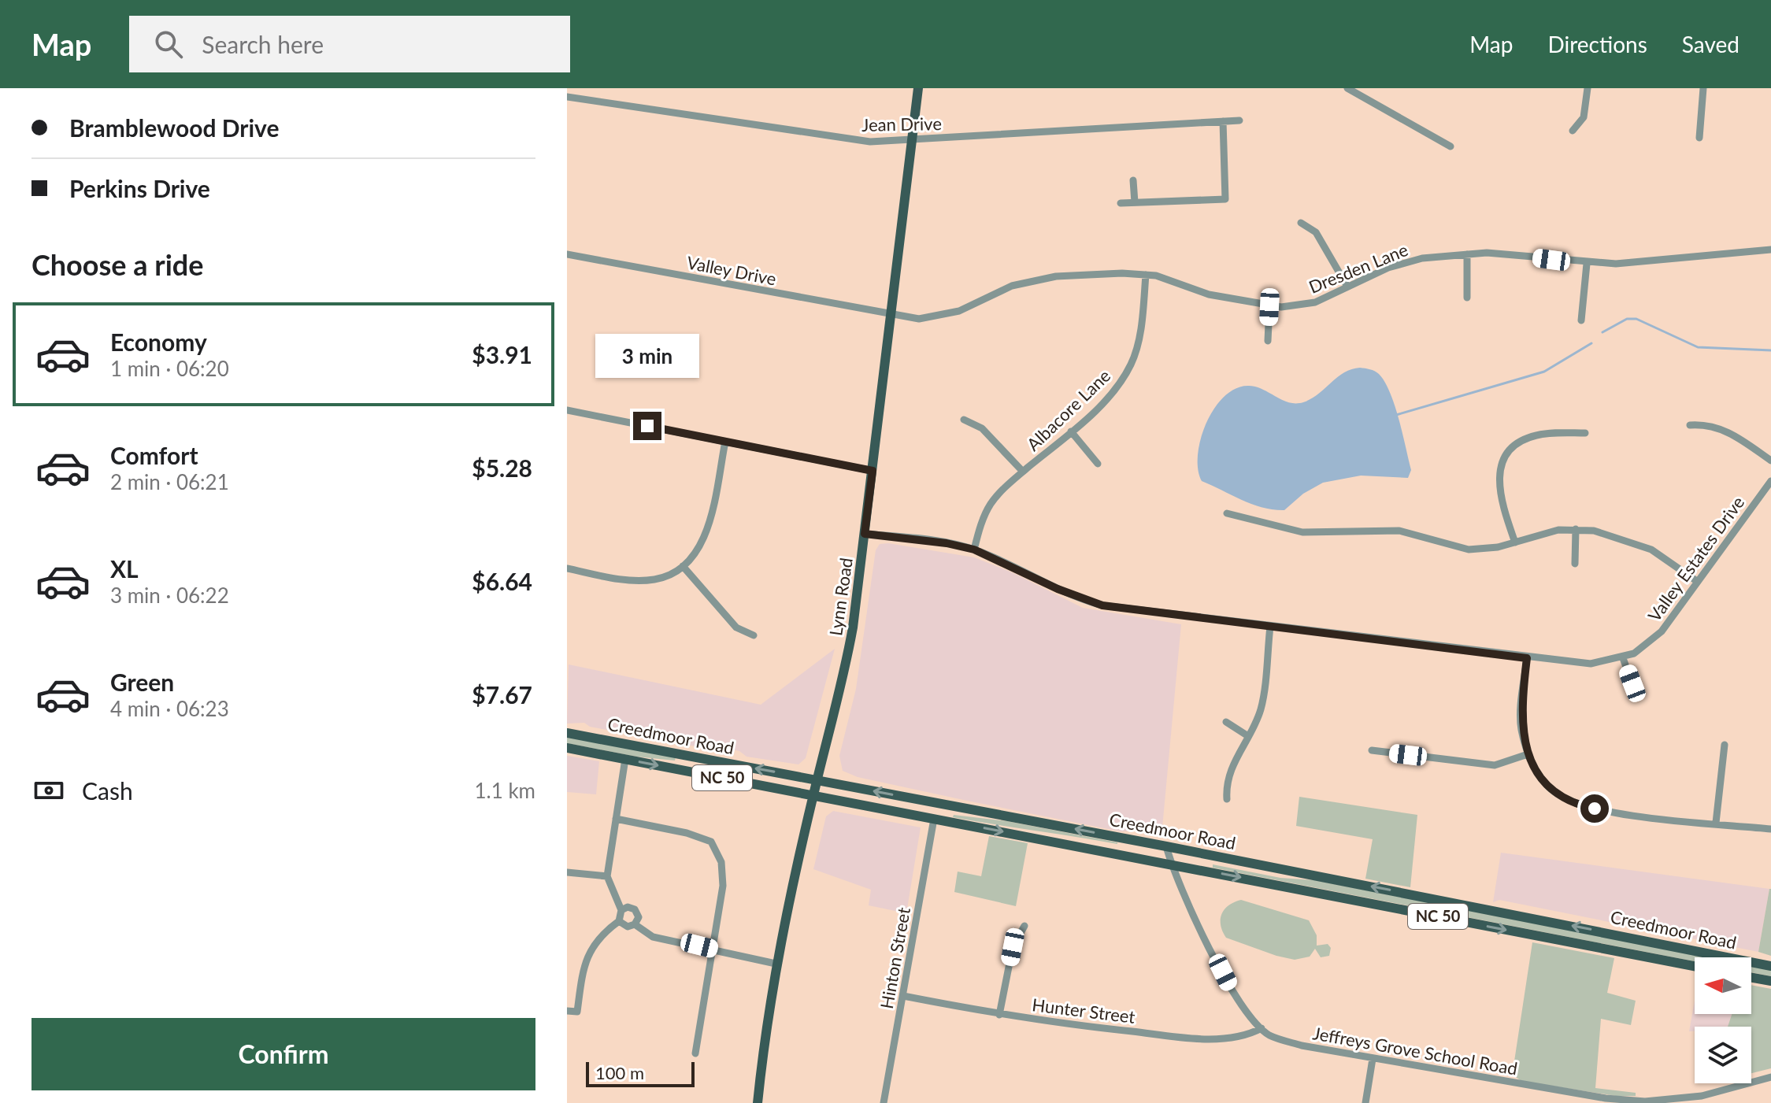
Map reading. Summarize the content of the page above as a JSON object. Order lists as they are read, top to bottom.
{
  "streets": {
    "main road": ["Lynn Road", "Creedmoor Road", "NC 50"],
    "street": [
      "Jean Drive",
      "Dresden Lane",
      "Valley Drive",
      "Albacore Lane",
      "Valley Estates Drive",
      "Hinton Street",
      "Hunter Street",
      "Jeffreys Grove School Road"
    ]
  },
  "crossings": [
    ["Jean Drive", "Lynn Road"],
    ["Dresden Lane", "Valley Drive"],
    ["Dresden Lane", "Albacore Lane"],
    ["Dresden Lane", "Lynn Road"],
    ["Valley Drive", "Lynn Road"],
    ["Albacore Lane", "Valley Estates Drive"],
    ["Valley Estates Drive", "Lynn Road"],
    ["Lynn Road", "Creedmoor Road"],
    ["Creedmoor Road", "Hinton Street"],
    ["Creedmoor Road", "Jeffreys Grove School Road"],
    ["Hinton Street", "Hunter Street"],
    ["Hunter Street", "Jeffreys Grove School Road"]
  ],
  "scale_bar": "100 m",
  "north": "left",
  "page": {
    "header": "Map",
    "search": "Search here",
    "nav": ["Map", "Directions", "Saved"],
    "banner": ["Bramblewood Drive", "Perkins Drive"],
    "heading": "Choose a ride",
    "list": [
      {
        "name": "Economy",
        "note": "1 min · 06:20",
        "value": "$3.91"
      },
      {
        "name": "Comfort",
        "note": "2 min · 06:21",
        "value": "$5.28"
      },
      {
        "name": "XL",
        "note": "3 min · 06:22",
        "value": "$6.64"
      },
      {
        "name": "Green",
        "note": "4 min · 06:23",
        "value": "$7.67"
      }
    ],
    "bubble": "3 min",
    "pay": ["Cash", "1.1 km"],
    "buttons": "Confirm",
    "scale": "100 m"
  }
}
